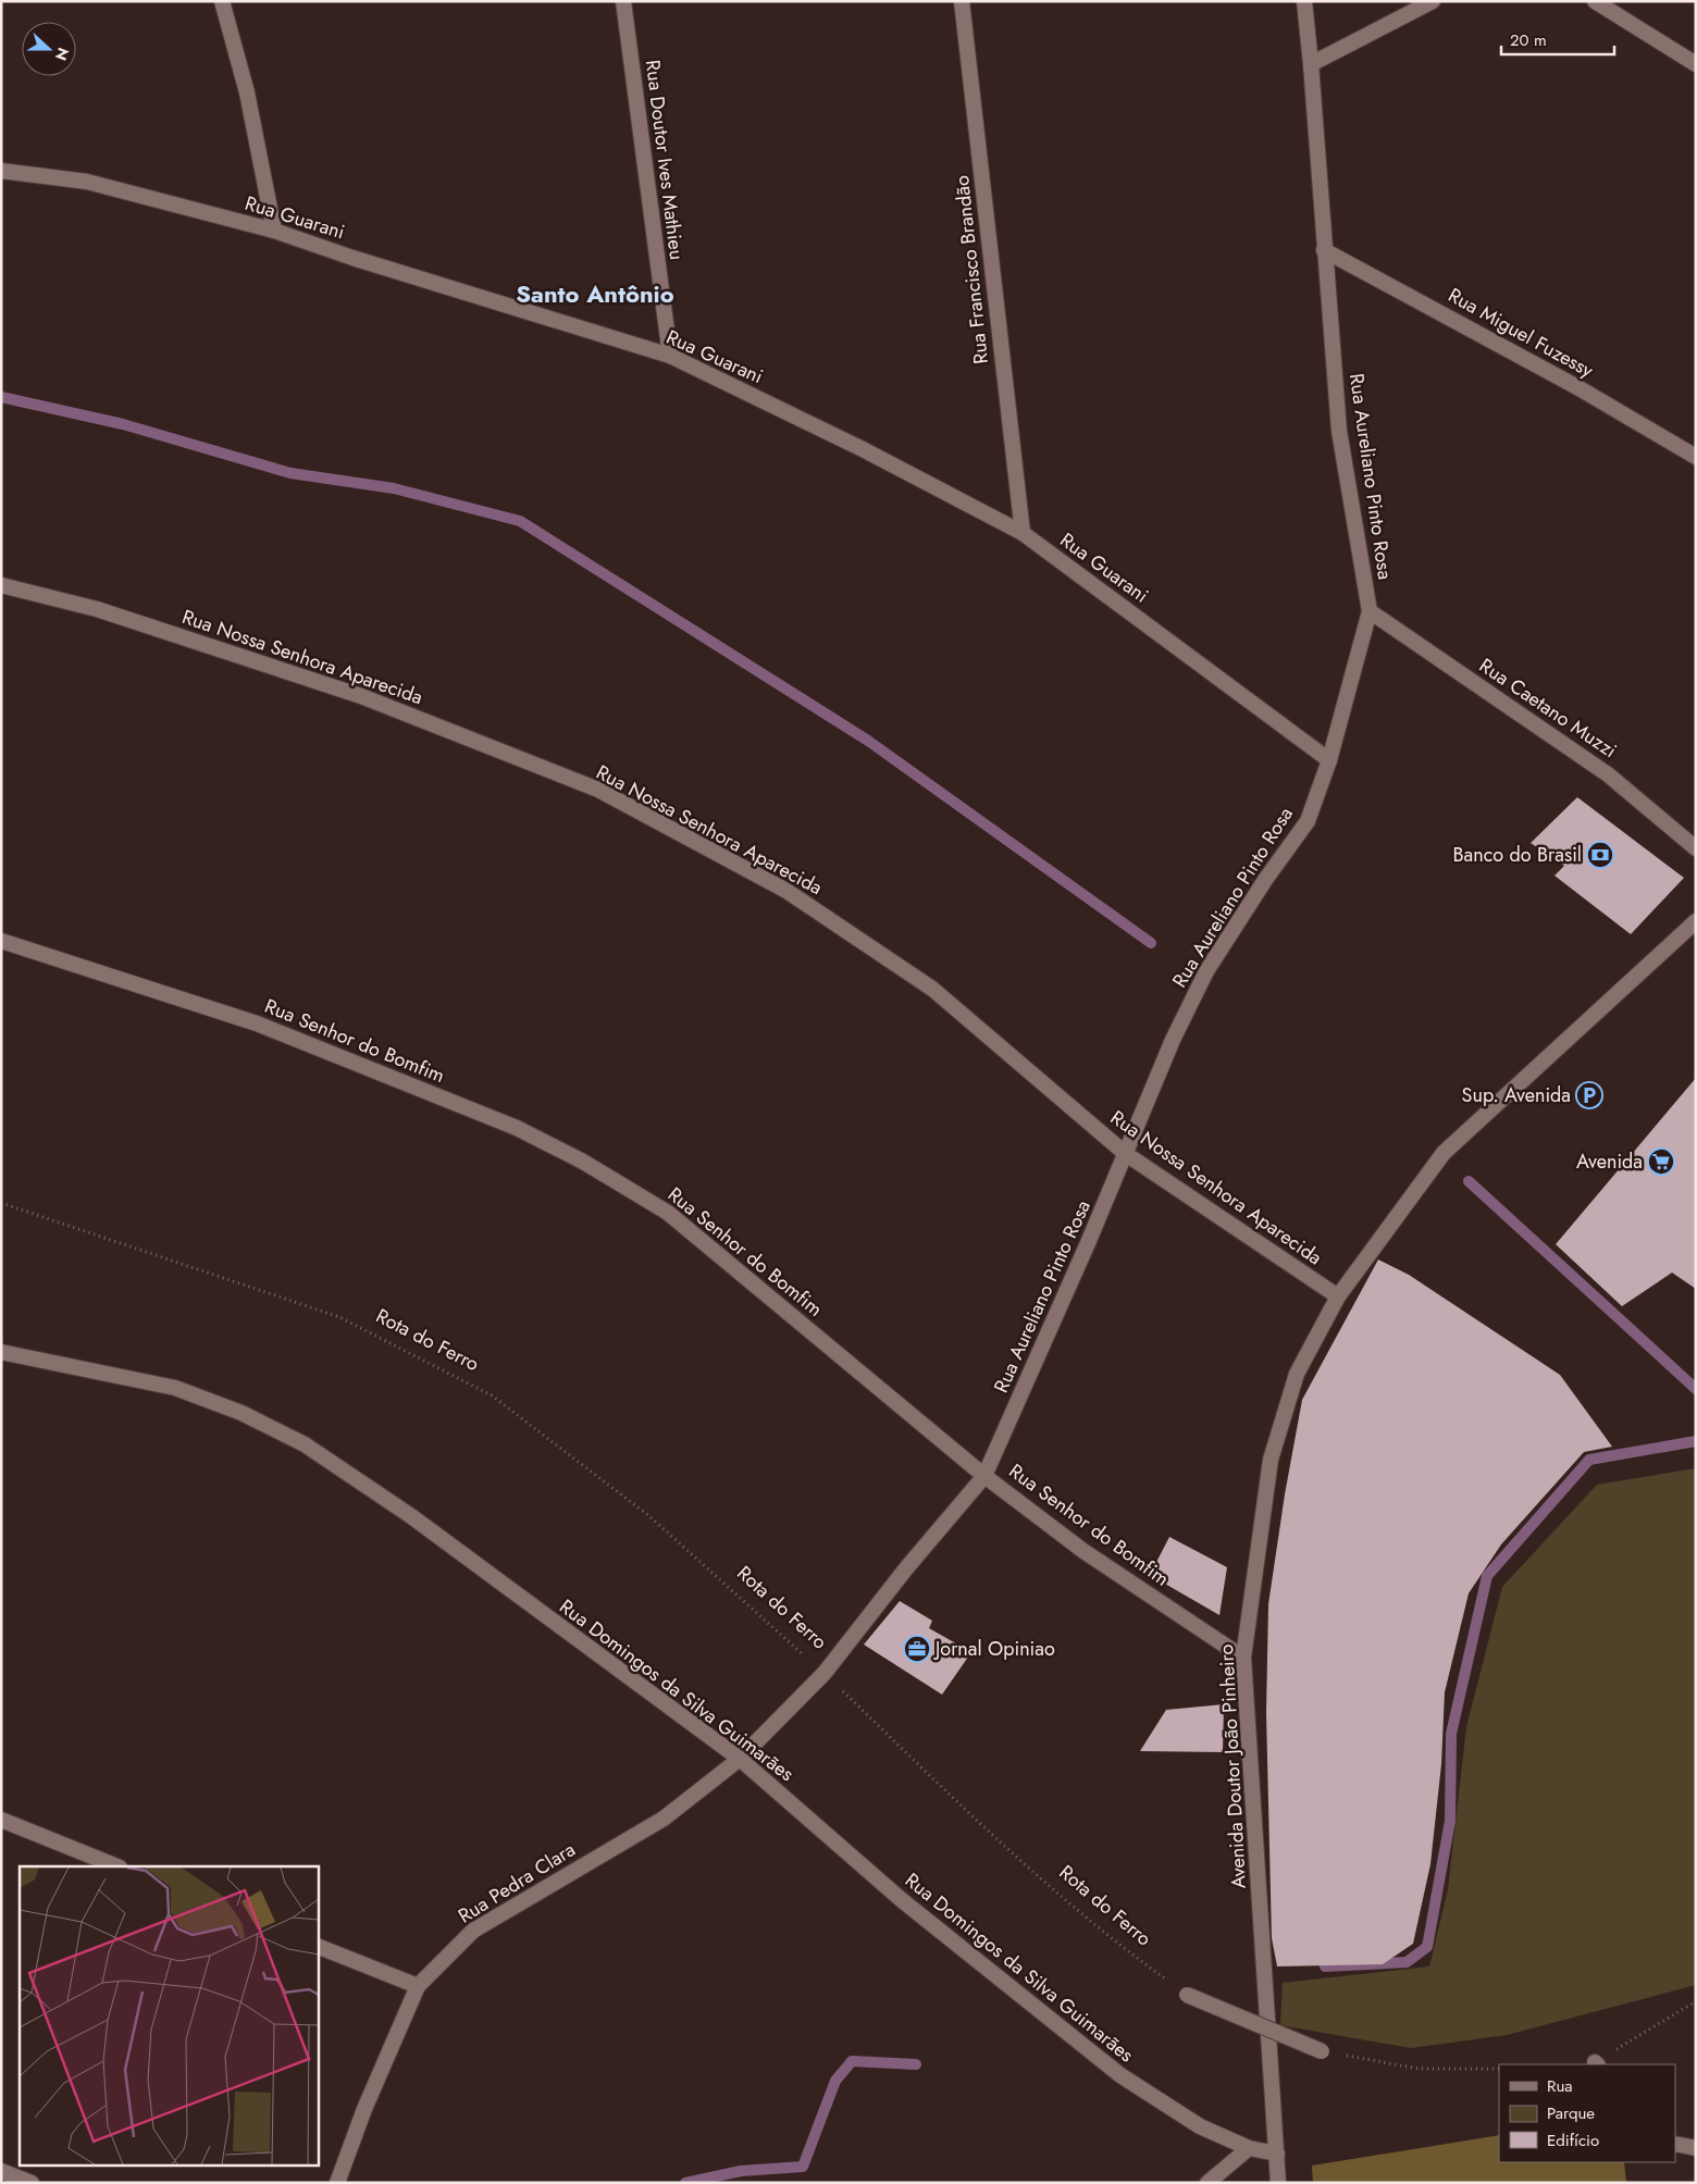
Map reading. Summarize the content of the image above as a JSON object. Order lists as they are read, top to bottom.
{
  "streets": {
    "street": [
      "Rua Doutor Ives Mathieu",
      "Rua Guarani",
      "Rua Francisco Brandão",
      "Rua Miguel Fuzessy",
      "Rua Aureliano Pinto Rosa",
      "Rua Nossa Senhora Aparecida",
      "Rua Caetano Muzzi",
      "Rua Senhor do Bomfim",
      "Rua Domingos da Silva Guimarães",
      "Avenida Doutor João Pinheiro",
      "Rua Pedra Clara"
    ],
    "path": ["Rota do Ferro"]
  },
  "crossings": [
    ["Rua Doutor Ives Mathieu", "Rua Guarani"],
    ["Rua Guarani", "Rua Francisco Brandão"],
    ["Rua Guarani", "Rua Aureliano Pinto Rosa"],
    ["Rua Miguel Fuzessy", "Rua Aureliano Pinto Rosa"],
    ["Rua Aureliano Pinto Rosa", "Rua Nossa Senhora Aparecida"],
    ["Rua Aureliano Pinto Rosa", "Rua Caetano Muzzi"],
    ["Rua Aureliano Pinto Rosa", "Rua Senhor do Bomfim"],
    ["Rua Aureliano Pinto Rosa", "Rota do Ferro"],
    ["Rua Aureliano Pinto Rosa", "Rua Domingos da Silva Guimarães"],
    ["Rua Aureliano Pinto Rosa", "Rua Pedra Clara"],
    ["Rua Nossa Senhora Aparecida", "Avenida Doutor João Pinheiro"],
    ["Rua Senhor do Bomfim", "Avenida Doutor João Pinheiro"],
    ["Rua Domingos da Silva Guimarães", "Avenida Doutor João Pinheiro"],
    ["Rua Domingos da Silva Guimarães", "Rua Pedra Clara"]
  ],
  "districts": ["Santo Antônio"],
  "places": {
    "bank": ["Banco do Brasil"],
    "parking": ["Sup. Avenida"],
    "supermarket": ["Avenida"],
    "office": ["Jornal Opiniao"]
  },
  "legend": ["Rua", "Parque", "Edifício"],
  "scale_bar": "20 m",
  "north": "right"
}
